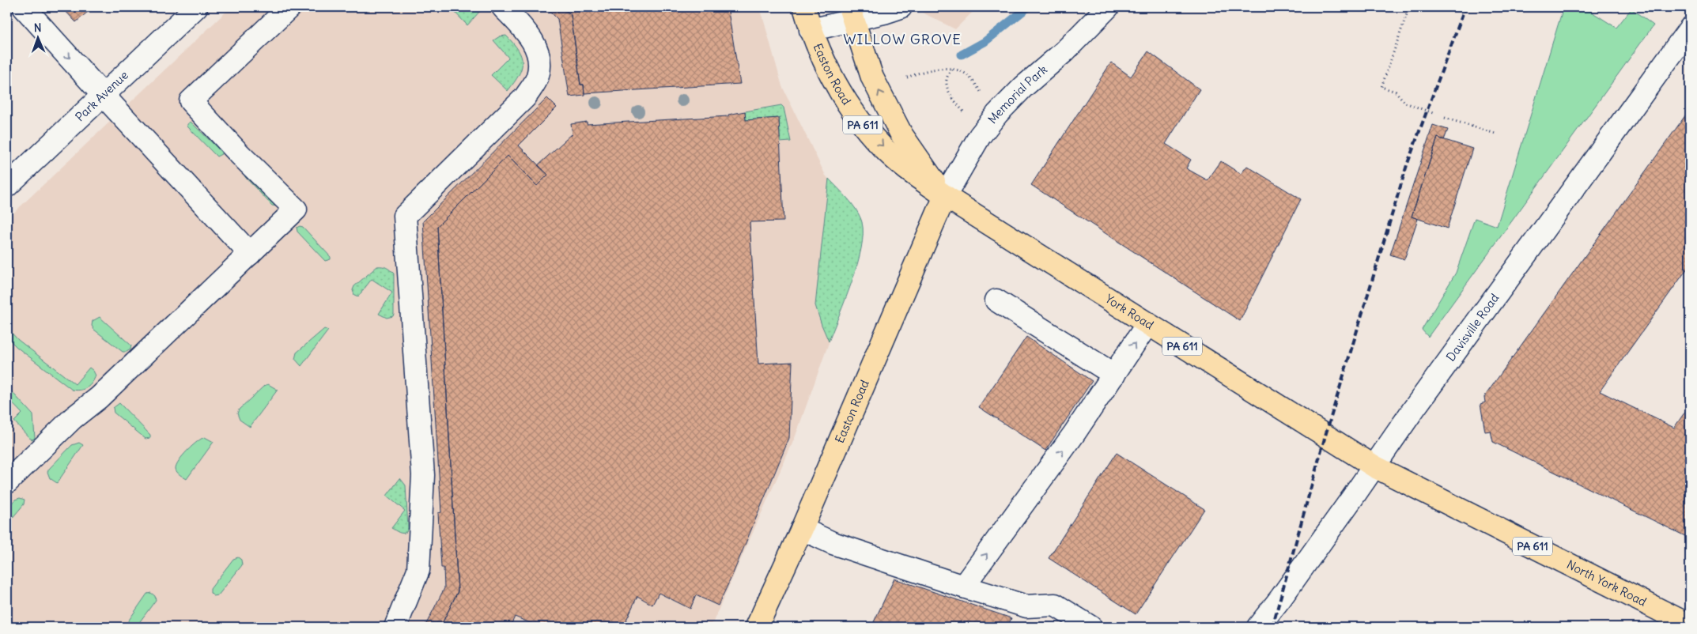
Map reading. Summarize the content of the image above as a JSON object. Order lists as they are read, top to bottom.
{
  "streets": {
    "main road": [
      "Easton Road",
      "PA 611",
      "York Road",
      "North York Road"
    ],
    "street": ["Memorial Park", "Park Avenue", "Davisville Road"]
  },
  "crossings": [
    ["Easton Road", "Memorial Park"],
    ["Easton Road", "PA 611"],
    ["Easton Road", "York Road"],
    ["Memorial Park", "PA 611"],
    ["Memorial Park", "York Road"],
    ["PA 611", "York Road"],
    ["York Road", "Davisville Road"],
    ["York Road", "North York Road"],
    ["Davisville Road", "North York Road"]
  ],
  "districts": ["WILLOW GROVE"],
  "north": "top"
}
